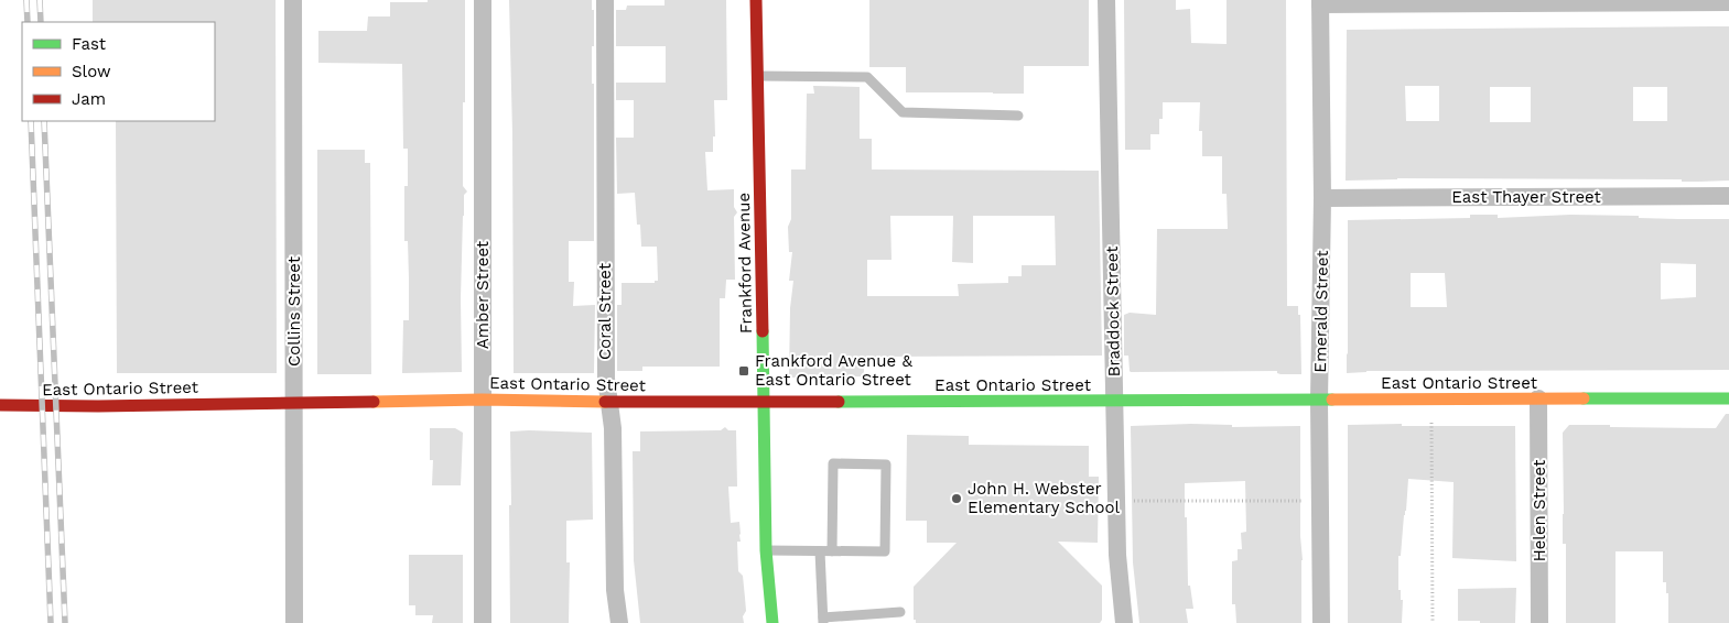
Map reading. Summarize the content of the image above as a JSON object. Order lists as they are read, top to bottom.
{
  "streets": {
    "street": [
      "East Thayer Street",
      "Frankford Avenue",
      "Amber Street",
      "Collins Street",
      "Coral Street",
      "Braddock Street",
      "Emerald Street",
      "East Ontario Street",
      "Helen Street"
    ]
  },
  "crossings": [
    ["East Thayer Street", "Emerald Street"],
    ["Frankford Avenue", "East Ontario Street"],
    ["Amber Street", "East Ontario Street"],
    ["Collins Street", "East Ontario Street"],
    ["Coral Street", "East Ontario Street"],
    ["Braddock Street", "East Ontario Street"],
    ["Emerald Street", "East Ontario Street"],
    ["East Ontario Street", "Helen Street"]
  ],
  "places": {
    "transit": ["Frankford Avenue & East Ontario Street"],
    "other": ["John H. Webster Elementary School"]
  },
  "legend": ["Fast", "Slow", "Jam"]
}
